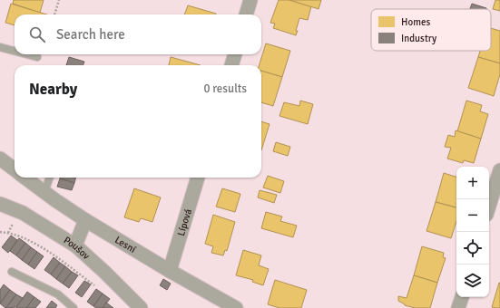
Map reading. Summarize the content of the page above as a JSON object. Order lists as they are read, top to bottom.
{
  "streets": {
    "street": ["Lípová", "Lesní", "Poušov"]
  },
  "crossings": [
    ["Lípová", "Lesní"]
  ],
  "legend": ["Homes", "Industry"],
  "page": {
    "search": "Search here",
    "heading": ["Nearby", "0 results"],
    "map_buttons": ["+", "−"]
  }
}
